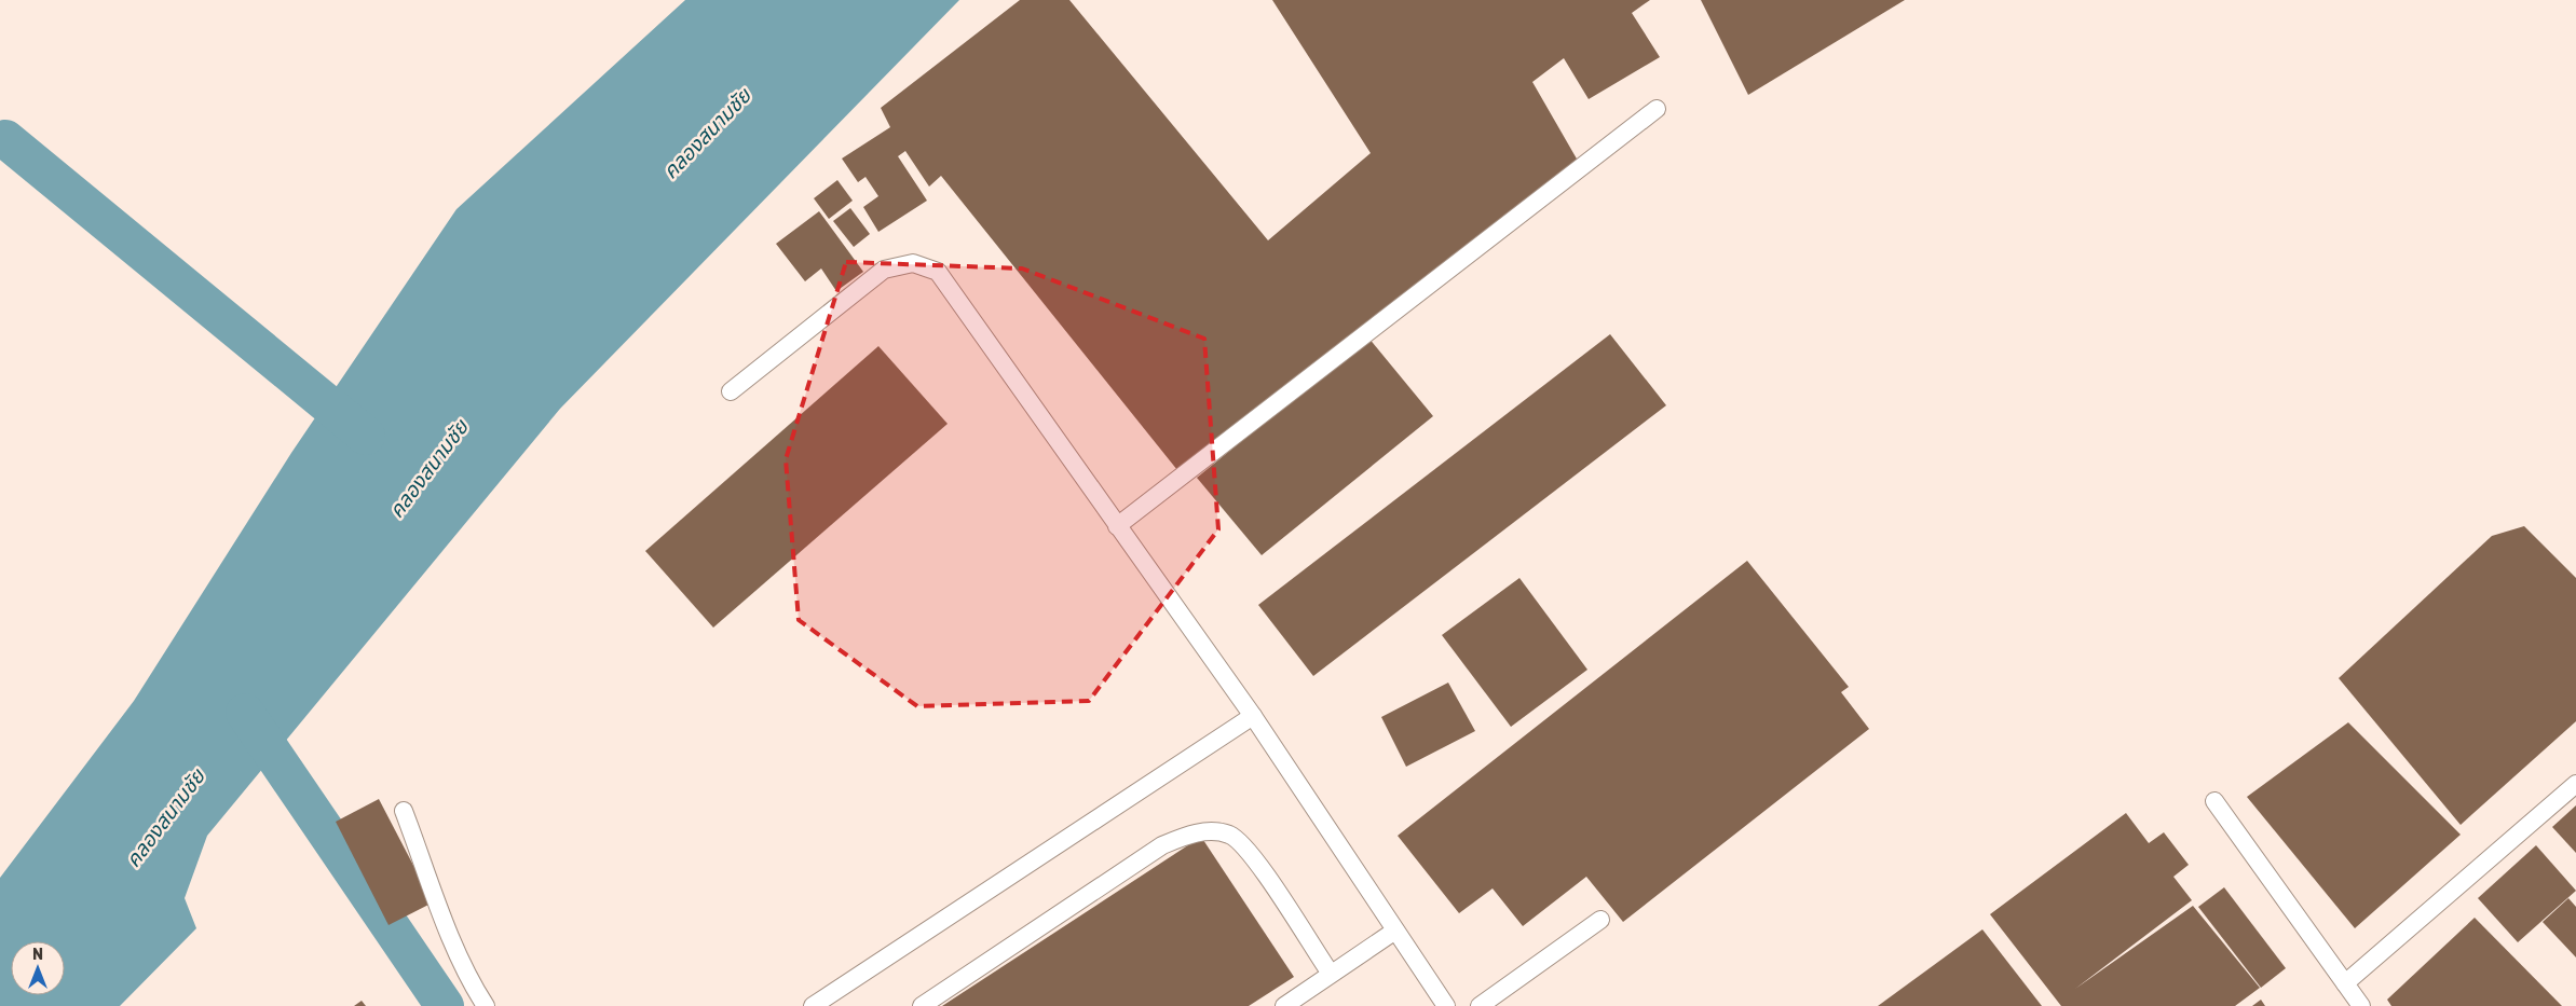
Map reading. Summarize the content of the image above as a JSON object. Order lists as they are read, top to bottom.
{
  "water": ["คลองสนามชัย"],
  "north": "top"
}
